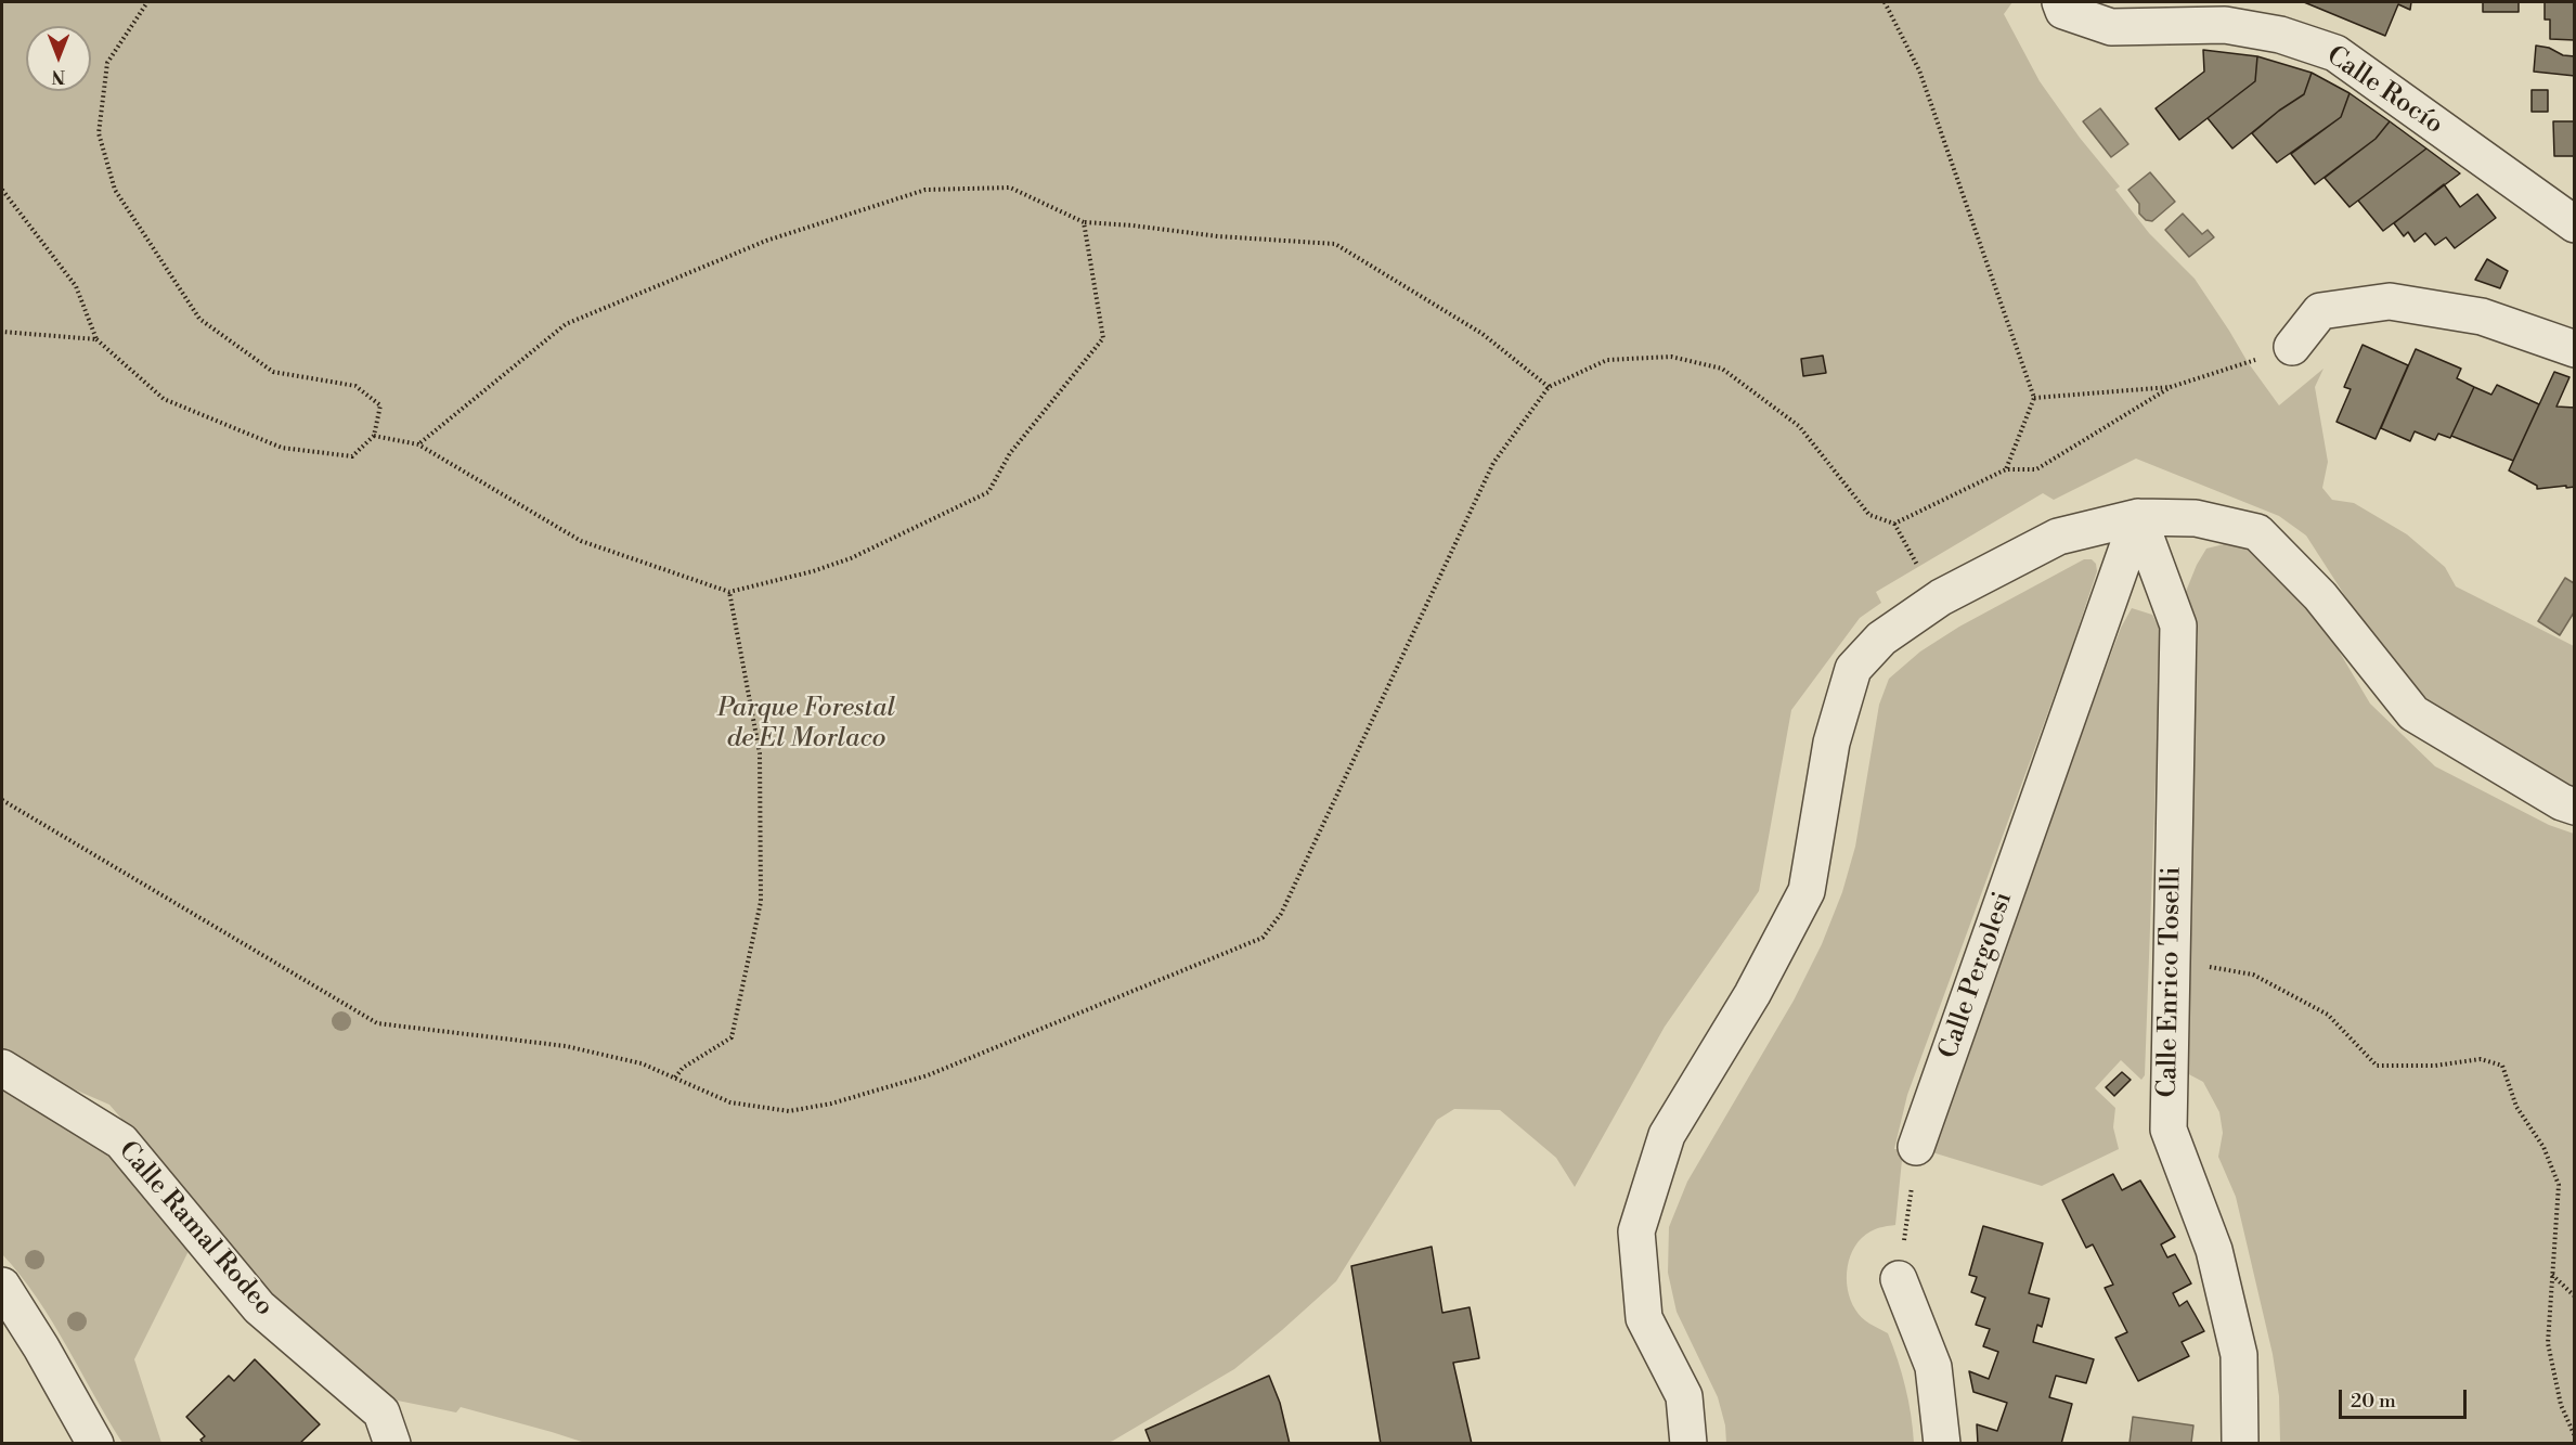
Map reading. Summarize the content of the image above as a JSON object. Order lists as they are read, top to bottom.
{
  "streets": {
    "street": [
      "Calle Rocío",
      "Calle Pergolesi",
      "Calle Enrico Toselli",
      "Calle Ramal Rodeo"
    ]
  },
  "crossings": [
    ["Calle Pergolesi", "Calle Enrico Toselli"]
  ],
  "parks": ["Parque Forestal de El Morlaco"],
  "scale_bar": "20 m",
  "north": "bottom"
}
